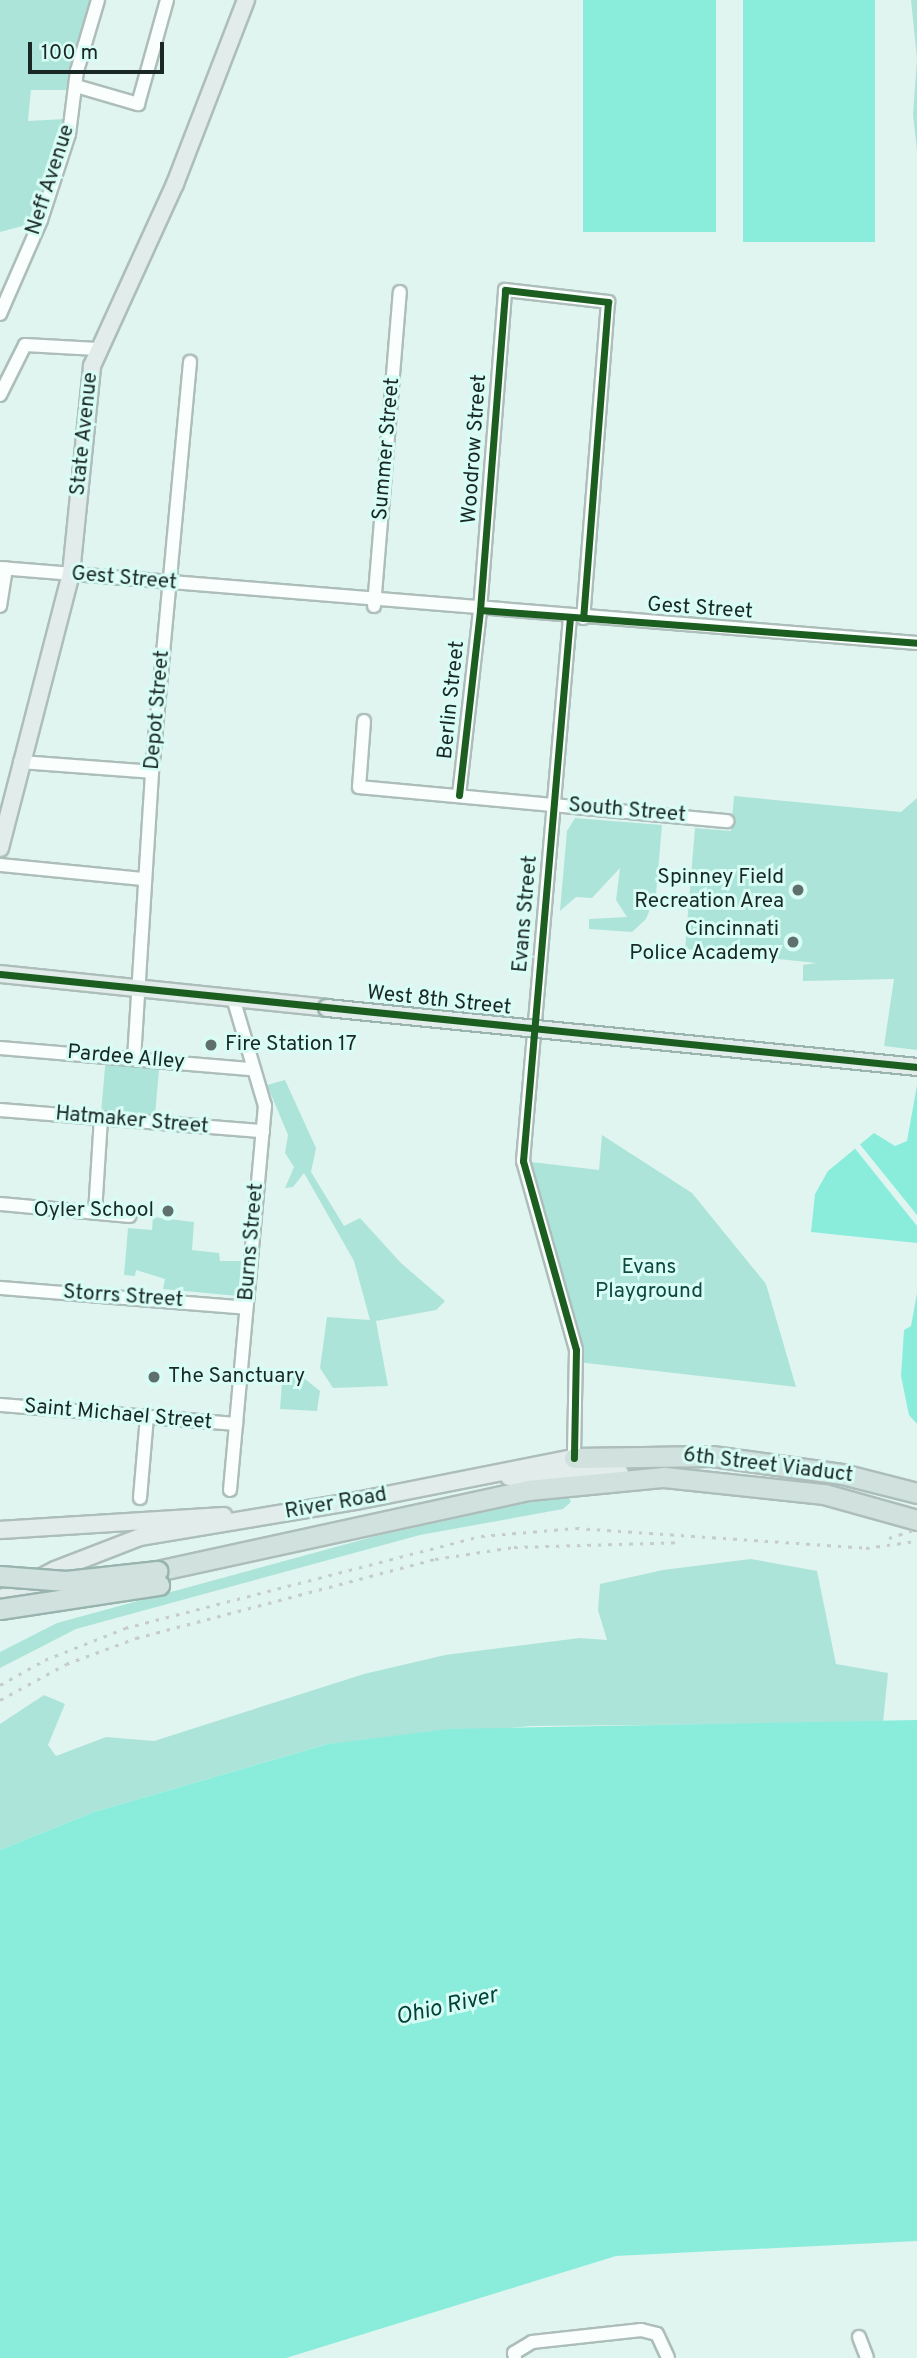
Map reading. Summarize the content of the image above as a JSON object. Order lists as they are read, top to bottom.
{
  "streets": {
    "highway": ["6th Street Viaduct"],
    "main road": ["State Avenue", "West 8th Street", "River Road"],
    "street": [
      "Neff Avenue",
      "Summer Street",
      "Woodrow Street",
      "Gest Street",
      "Berlin Street",
      "Depot Street",
      "South Street",
      "Evans Street",
      "Pardee Alley",
      "Hatmaker Street",
      "Burns Street",
      "Storrs Street",
      "Saint Michael Street"
    ]
  },
  "crossings": [
    ["State Avenue", "Gest Street"],
    ["Summer Street", "Gest Street"],
    ["Woodrow Street", "Gest Street"],
    ["Woodrow Street", "Berlin Street"],
    ["Woodrow Street", "Evans Street"],
    ["Gest Street", "Berlin Street"],
    ["Gest Street", "Depot Street"],
    ["Gest Street", "Evans Street"],
    ["Berlin Street", "South Street"],
    ["Depot Street", "West 8th Street"],
    ["Depot Street", "Pardee Alley"],
    ["South Street", "Evans Street"],
    ["Evans Street", "6th Street Viaduct"],
    ["Evans Street", "River Road"],
    ["West 8th Street", "Burns Street"],
    ["Pardee Alley", "Burns Street"],
    ["Hatmaker Street", "Burns Street"],
    ["Burns Street", "Storrs Street"],
    ["Burns Street", "Saint Michael Street"],
    ["6th Street Viaduct", "River Road"]
  ],
  "water": ["Ohio River"],
  "parks": ["Evans Playground"],
  "places": [
    "Spinney Field Recreation Area",
    "Cincinnati Police Academy",
    "Fire Station 17",
    "Oyler School",
    "The Sanctuary"
  ],
  "scale_bar": "100 m"
}
